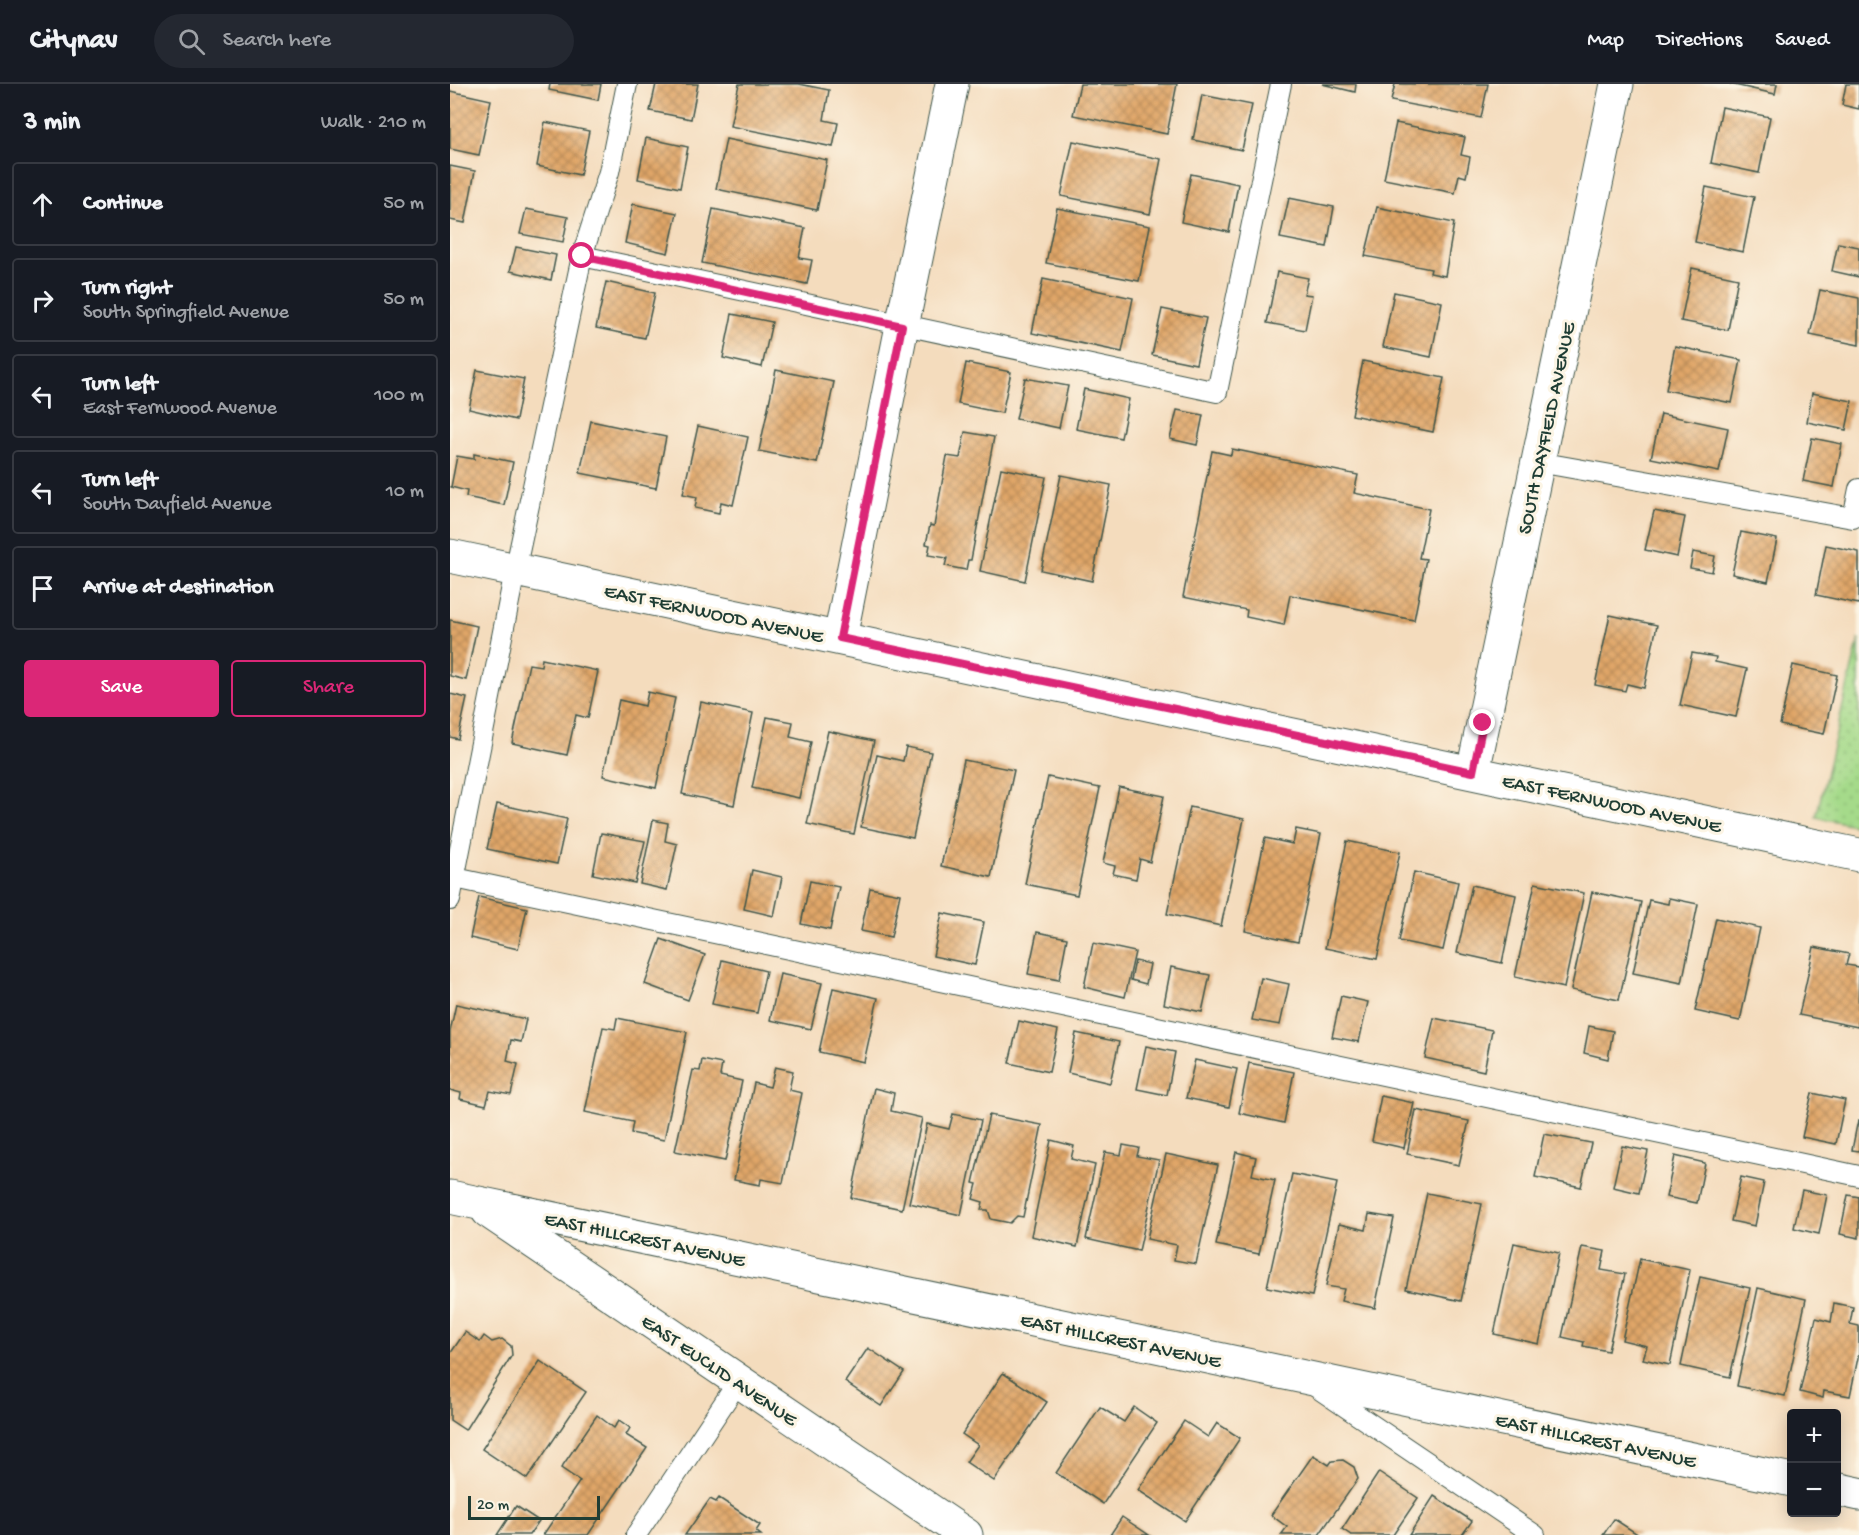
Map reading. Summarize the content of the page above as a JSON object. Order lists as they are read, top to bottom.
{
  "streets": {
    "street": [
      "SOUTH DAYFIELD AVENUE",
      "EAST FERNWOOD AVENUE",
      "EAST HILLCREST AVENUE",
      "EAST EUCLID AVENUE"
    ]
  },
  "crossings": [
    ["SOUTH DAYFIELD AVENUE", "EAST FERNWOOD AVENUE"],
    ["EAST HILLCREST AVENUE", "EAST EUCLID AVENUE"]
  ],
  "scale_bar": "20 m",
  "page": {
    "header": "Citynav",
    "search": "Search here",
    "nav": ["Map", "Directions", "Saved"],
    "heading": ["3 min", "Walk · 210 m"],
    "list": [
      ["Continue", "50 m"],
      ["Turn right", "South Springfield Avenue", "50 m"],
      ["Turn left", "East Fernwood Avenue", "100 m"],
      ["Turn left", "South Dayfield Avenue", "10 m"],
      "Arrive at destination"
    ],
    "buttons": ["Save", "Share"],
    "map_buttons": ["+", "−"],
    "scale": "20 m"
  }
}
